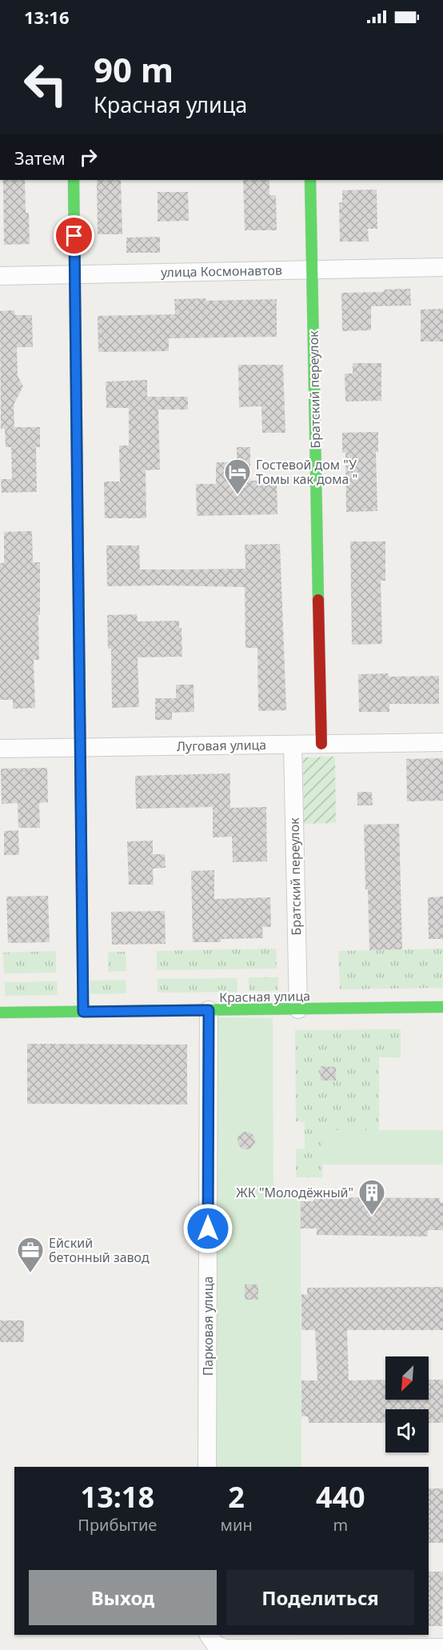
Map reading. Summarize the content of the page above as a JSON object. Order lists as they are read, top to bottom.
{
  "streets": {
    "street": [
      "улица Космонавтов",
      "Братский переулок",
      "Луговая улица",
      "Красная улица",
      "Парковая улица"
    ]
  },
  "crossings": [
    ["улица Космонавтов", "Братский переулок"],
    ["Братский переулок", "Луговая улица"],
    ["Братский переулок", "Красная улица"],
    ["Красная улица", "Парковая улица"]
  ],
  "places": {
    "hotel": ["Гостевой дом \"У Томы как дома \""],
    "building": ["ЖК \"Молодёжный\""],
    "office": ["Ейский бетонный завод"]
  },
  "north": "bottom left",
  "page": {
    "status": "13:16",
    "turn": ["90 m", "Красная улица"],
    "then": "Затем",
    "eta": [
      "13:18",
      "Прибытие",
      "2",
      "мин",
      "440",
      "m"
    ],
    "buttons": ["Выход", "Поделиться"]
  }
}
